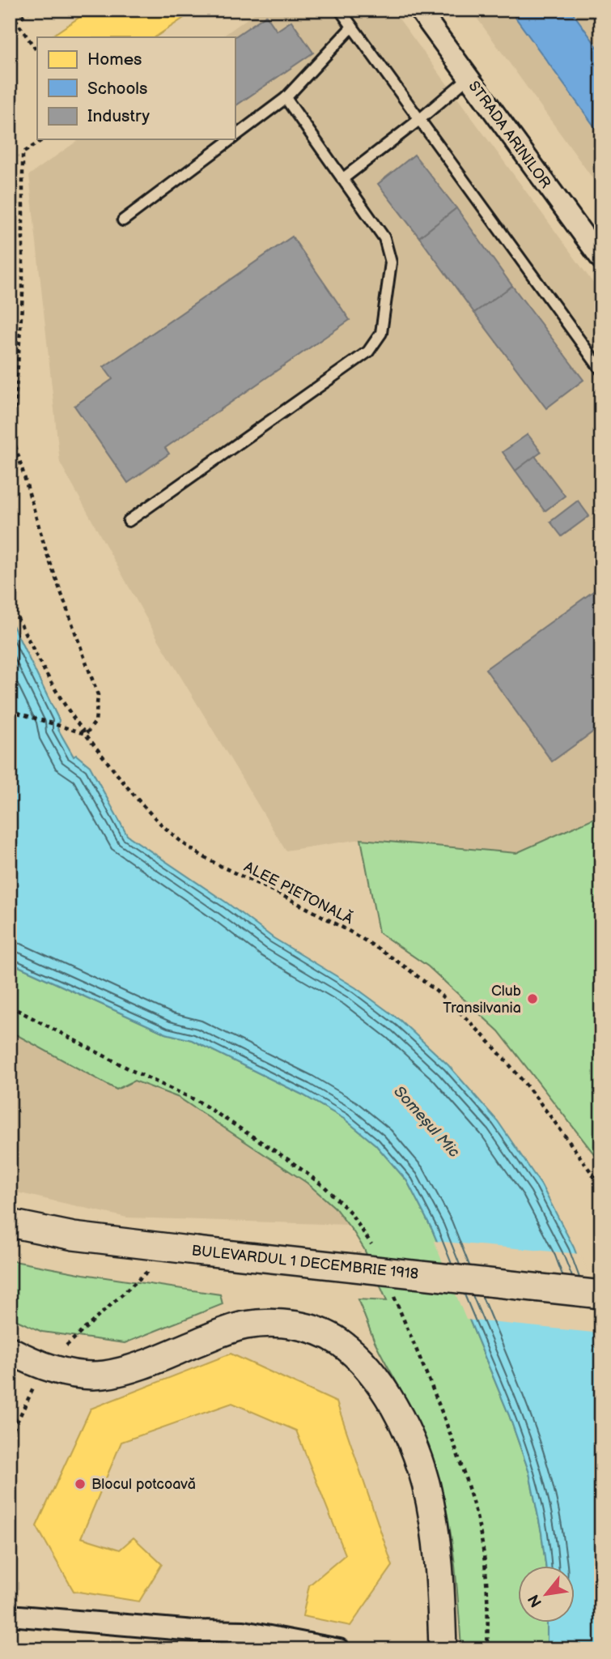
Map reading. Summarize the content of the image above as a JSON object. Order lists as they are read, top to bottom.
{
  "streets": {
    "street": ["STRADA ARINILOR", "BULEVARDUL 1 DECEMBRIE 1918"],
    "path": ["ALEE PIETONALĂ"]
  },
  "water": ["Someșul Mic"],
  "places": ["Club Transilvania", "Blocul potcoavă"],
  "legend": ["Homes", "Schools", "Industry"],
  "north": "bottom left"
}
